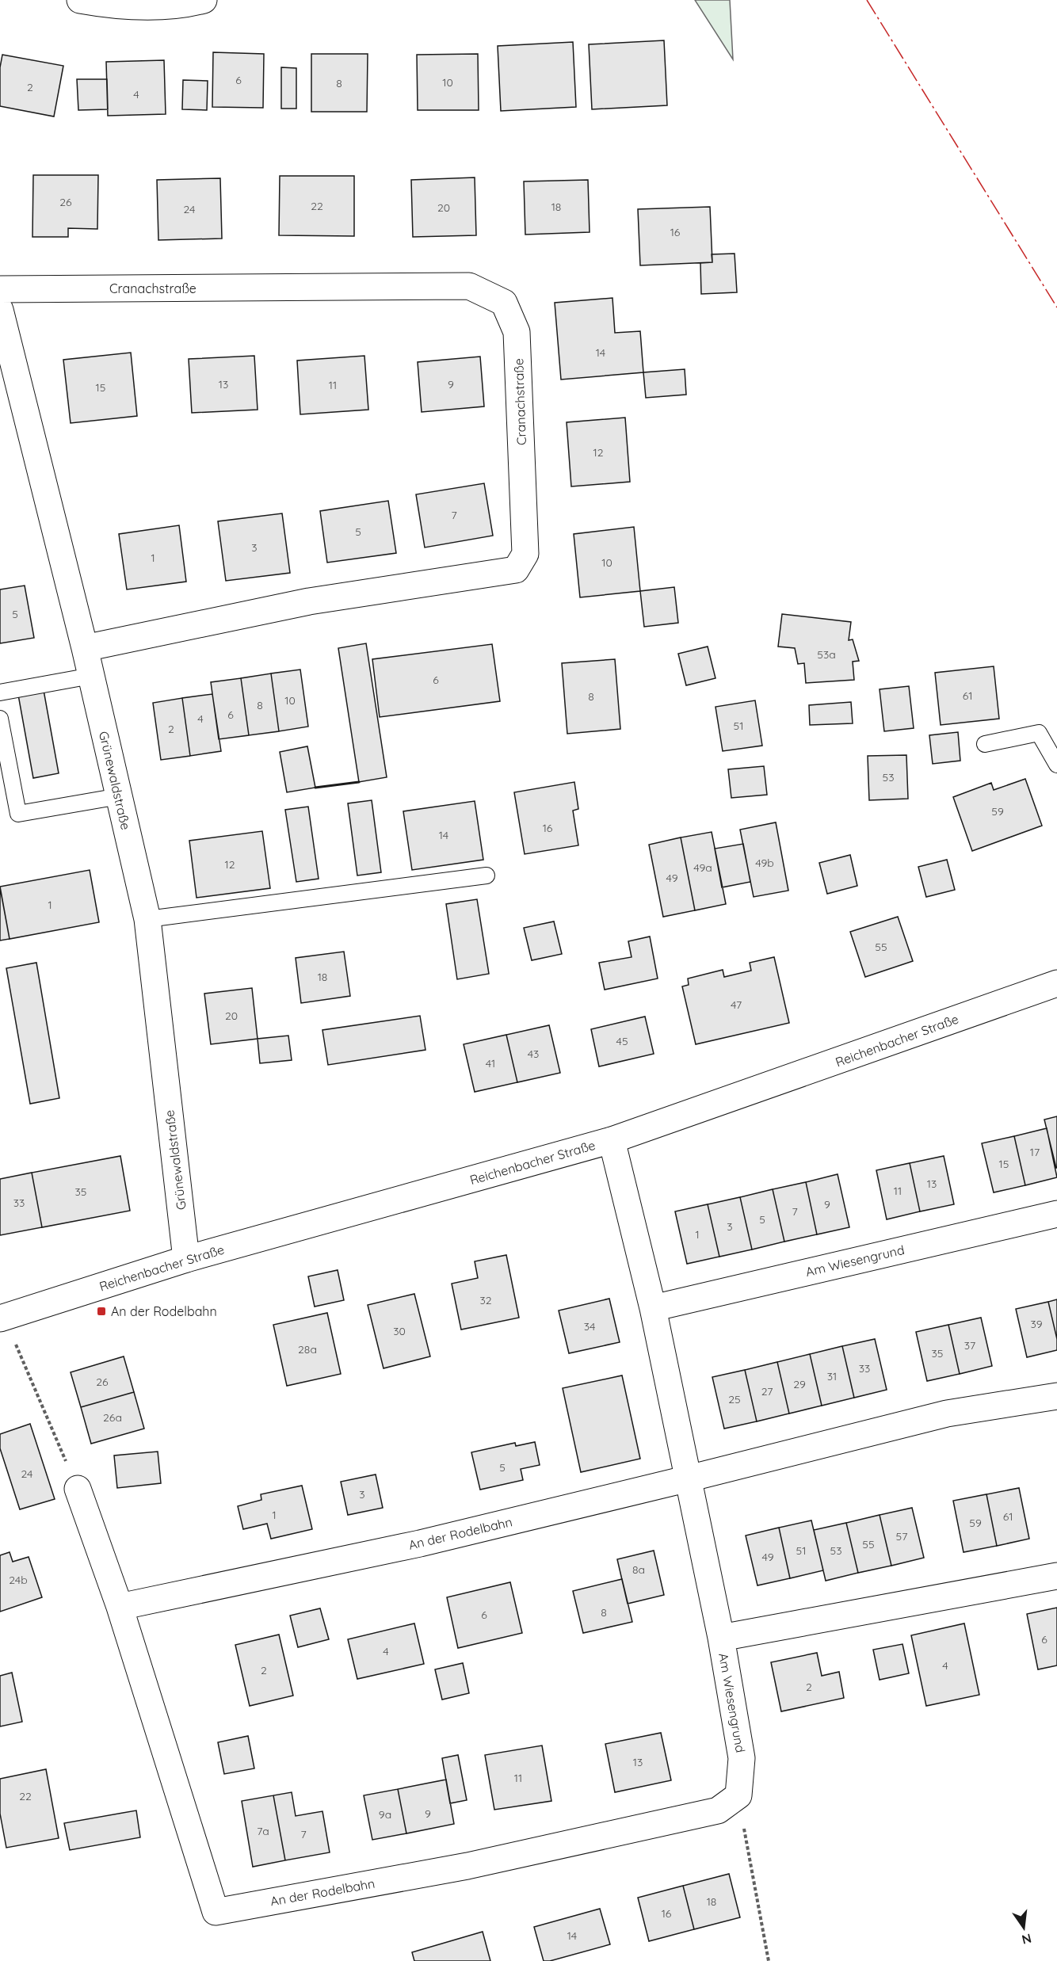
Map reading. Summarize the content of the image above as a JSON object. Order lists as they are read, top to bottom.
{
  "streets": {
    "street": [
      "Cranachstraße",
      "Grünewaldstraße",
      "Reichenbacher Straße",
      "Am Wiesengrund",
      "An der Rodelbahn"
    ]
  },
  "crossings": [
    ["Cranachstraße", "Grünewaldstraße"],
    ["Grünewaldstraße", "Reichenbacher Straße"],
    ["Reichenbacher Straße", "Am Wiesengrund"],
    ["Am Wiesengrund", "An der Rodelbahn"]
  ],
  "places": {
    "transit": ["An der Rodelbahn"]
  },
  "house_numbers": [
    "6",
    "10",
    "8",
    "2",
    "4",
    "26",
    "22",
    "18",
    "20",
    "24",
    "16",
    "14",
    "13",
    "9",
    "11",
    "15",
    "12",
    "7",
    "5",
    "3",
    "1",
    "10",
    "5",
    "53a",
    "6",
    "61",
    "8",
    "10",
    "8",
    "6",
    "4",
    "51",
    "2",
    "53",
    "59",
    "16",
    "14",
    "49b",
    "12",
    "49a",
    "49",
    "1",
    "55",
    "18",
    "47",
    "20",
    "45",
    "43",
    "41",
    "17",
    "15",
    "13",
    "11",
    "35",
    "33",
    "9",
    "7",
    "5",
    "3",
    "1",
    "32",
    "39",
    "34",
    "30",
    "37",
    "28a",
    "35",
    "33",
    "31",
    "26",
    "29",
    "27",
    "25",
    "26a",
    "5",
    "24",
    "3",
    "1",
    "61",
    "59",
    "57",
    "55",
    "51",
    "53",
    "49",
    "8a",
    "24b",
    "8",
    "6",
    "6",
    "4",
    "4",
    "2",
    "2",
    "13",
    "11",
    "22",
    "9",
    "9a",
    "7a",
    "7",
    "18",
    "16",
    "14"
  ],
  "north": "bottom"
}
